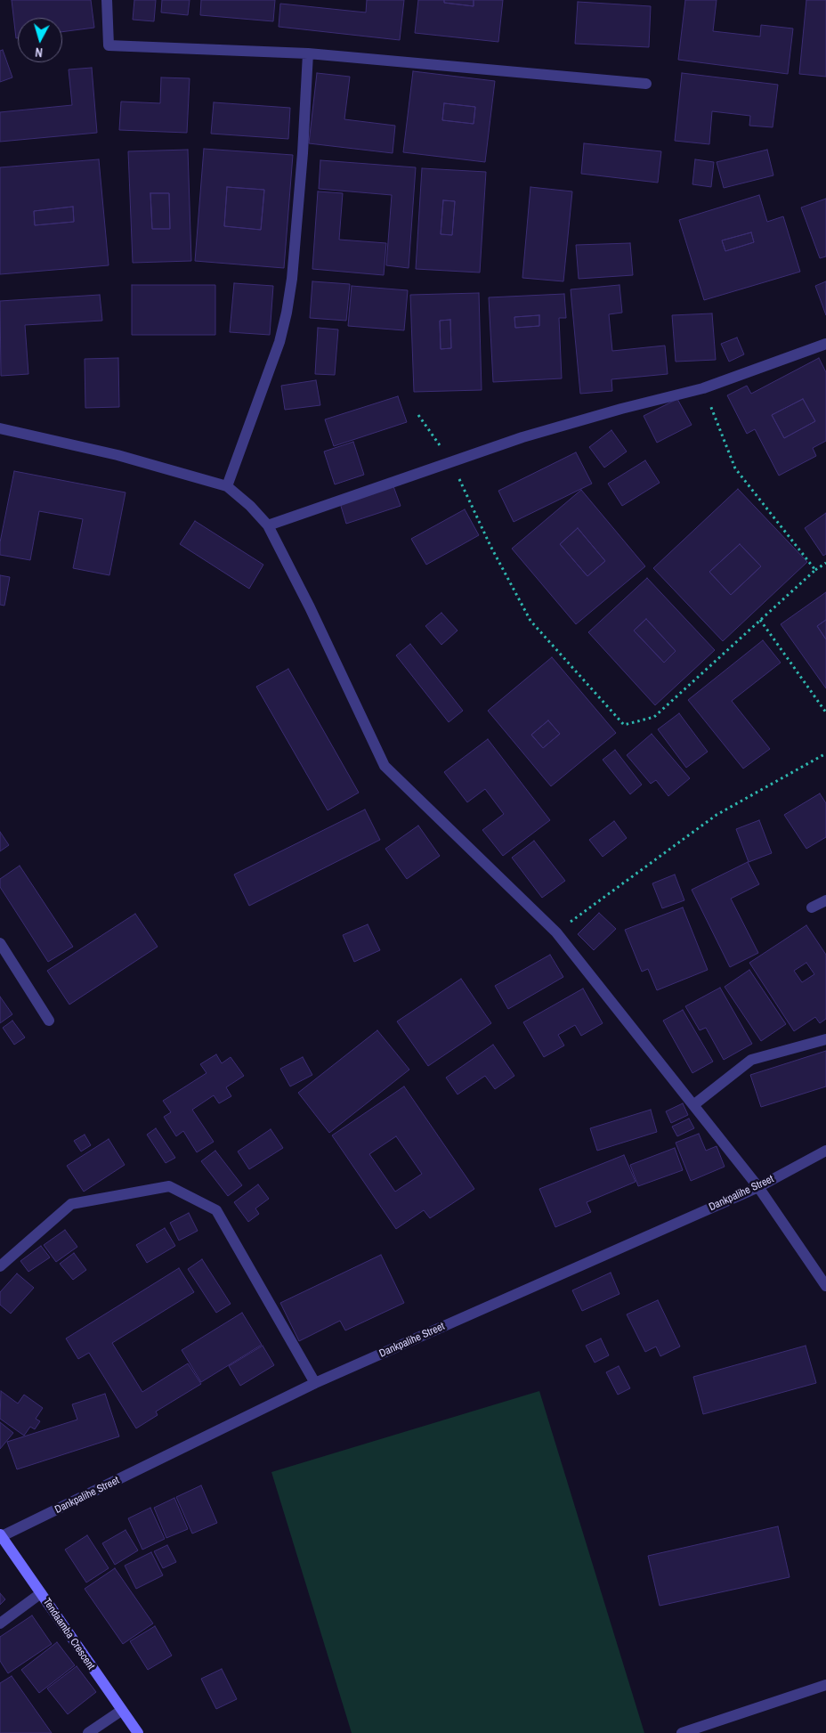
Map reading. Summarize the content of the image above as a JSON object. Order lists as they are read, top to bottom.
{
  "streets": {
    "street": ["Dankpalihe Street", "Tendaamba Crescent"]
  },
  "crossings": [
    ["Dankpalihe Street", "Tendaamba Crescent"]
  ],
  "north": "bottom"
}
